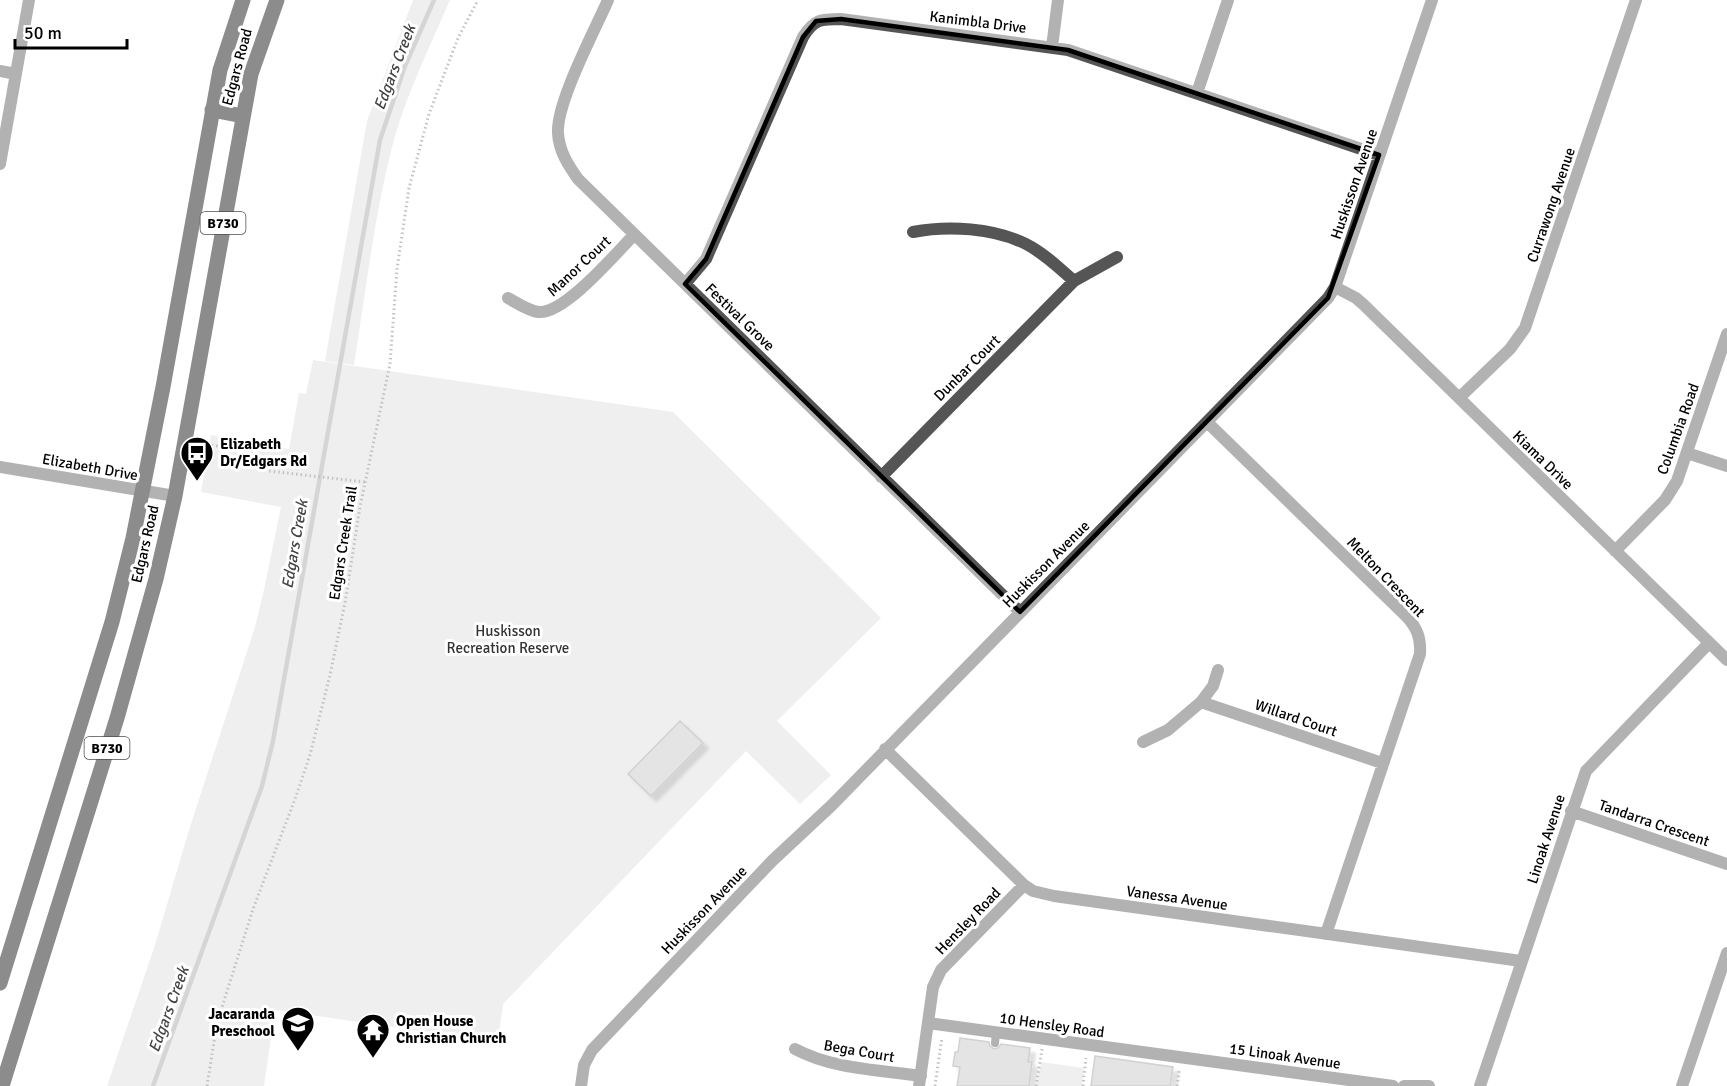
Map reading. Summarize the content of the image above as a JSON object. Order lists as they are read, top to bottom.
{
  "streets": {
    "main road": ["Edgars Road", "B730"],
    "street": [
      "Kanimbla Drive",
      "Huskisson Avenue",
      "Currawong Avenue",
      "Manor Court",
      "Festival Grove",
      "Dunbar Court",
      "Columbia Road",
      "Kiama Drive",
      "Elizabeth Drive",
      "Melton Crescent",
      "Willard Court",
      "Tandarra Crescent",
      "Linoak Avenue",
      "Vanessa Avenue",
      "Hensley Road",
      "10 Hensley Road",
      "Bega Court",
      "15 Linoak Avenue"
    ],
    "path": ["Edgars Creek Trail"]
  },
  "crossings": [
    ["Kanimbla Drive", "Huskisson Avenue"],
    ["Kanimbla Drive", "Festival Grove"],
    ["Edgars Road", "Elizabeth Drive"],
    ["Huskisson Avenue", "Festival Grove"],
    ["Huskisson Avenue", "Kiama Drive"],
    ["Huskisson Avenue", "Melton Crescent"],
    ["Huskisson Avenue", "Vanessa Avenue"],
    ["Currawong Avenue", "Kiama Drive"],
    ["Manor Court", "Festival Grove"],
    ["Festival Grove", "Dunbar Court"],
    ["Columbia Road", "Kiama Drive"],
    ["Kiama Drive", "Linoak Avenue"],
    ["Melton Crescent", "Willard Court"],
    ["Melton Crescent", "Vanessa Avenue"],
    ["Tandarra Crescent", "Linoak Avenue"],
    ["Linoak Avenue", "Vanessa Avenue"],
    ["Vanessa Avenue", "Hensley Road"],
    ["Hensley Road", "10 Hensley Road"],
    ["Hensley Road", "Bega Court"],
    ["10 Hensley Road", "15 Linoak Avenue"]
  ],
  "water": ["Edgars Creek"],
  "parks": ["Huskisson Recreation Reserve"],
  "places": {
    "bus stop": ["Elizabeth Dr/Edgars Rd"],
    "school or university": ["Jacaranda Preschool"],
    "temple": ["Open House Christian Church"]
  },
  "scale_bar": "50 m"
}
